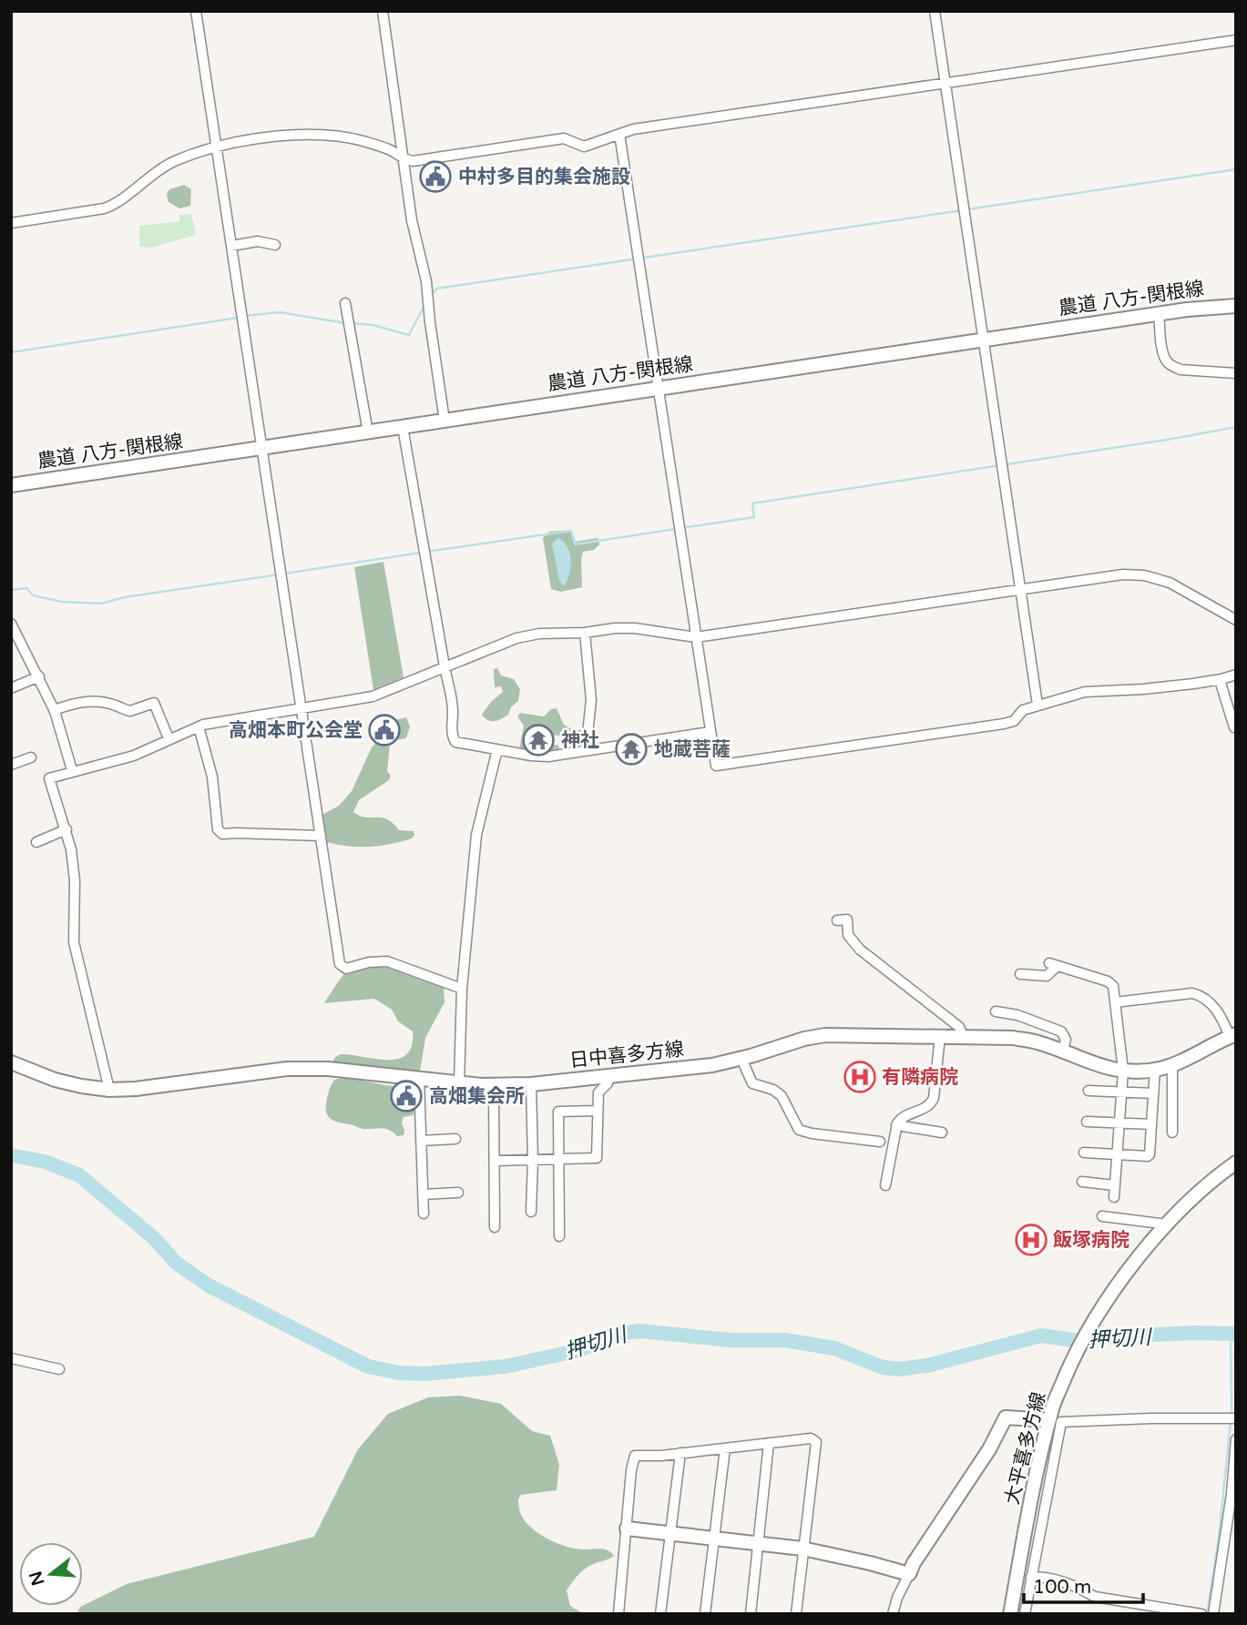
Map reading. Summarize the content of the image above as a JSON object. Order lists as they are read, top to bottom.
{
  "streets": {
    "main road": ["農道 八方-関根線", "日中喜多方線", "大平喜多方線"]
  },
  "water": ["押切川"],
  "places": {
    "public building": ["中村多目的集会施設", "高畑本町公会堂", "高畑集会所"],
    "temple": ["神社", "地蔵菩薩"],
    "hospital": ["有隣病院", "飯塚病院"]
  },
  "scale_bar": "100 m",
  "north": "left"
}
